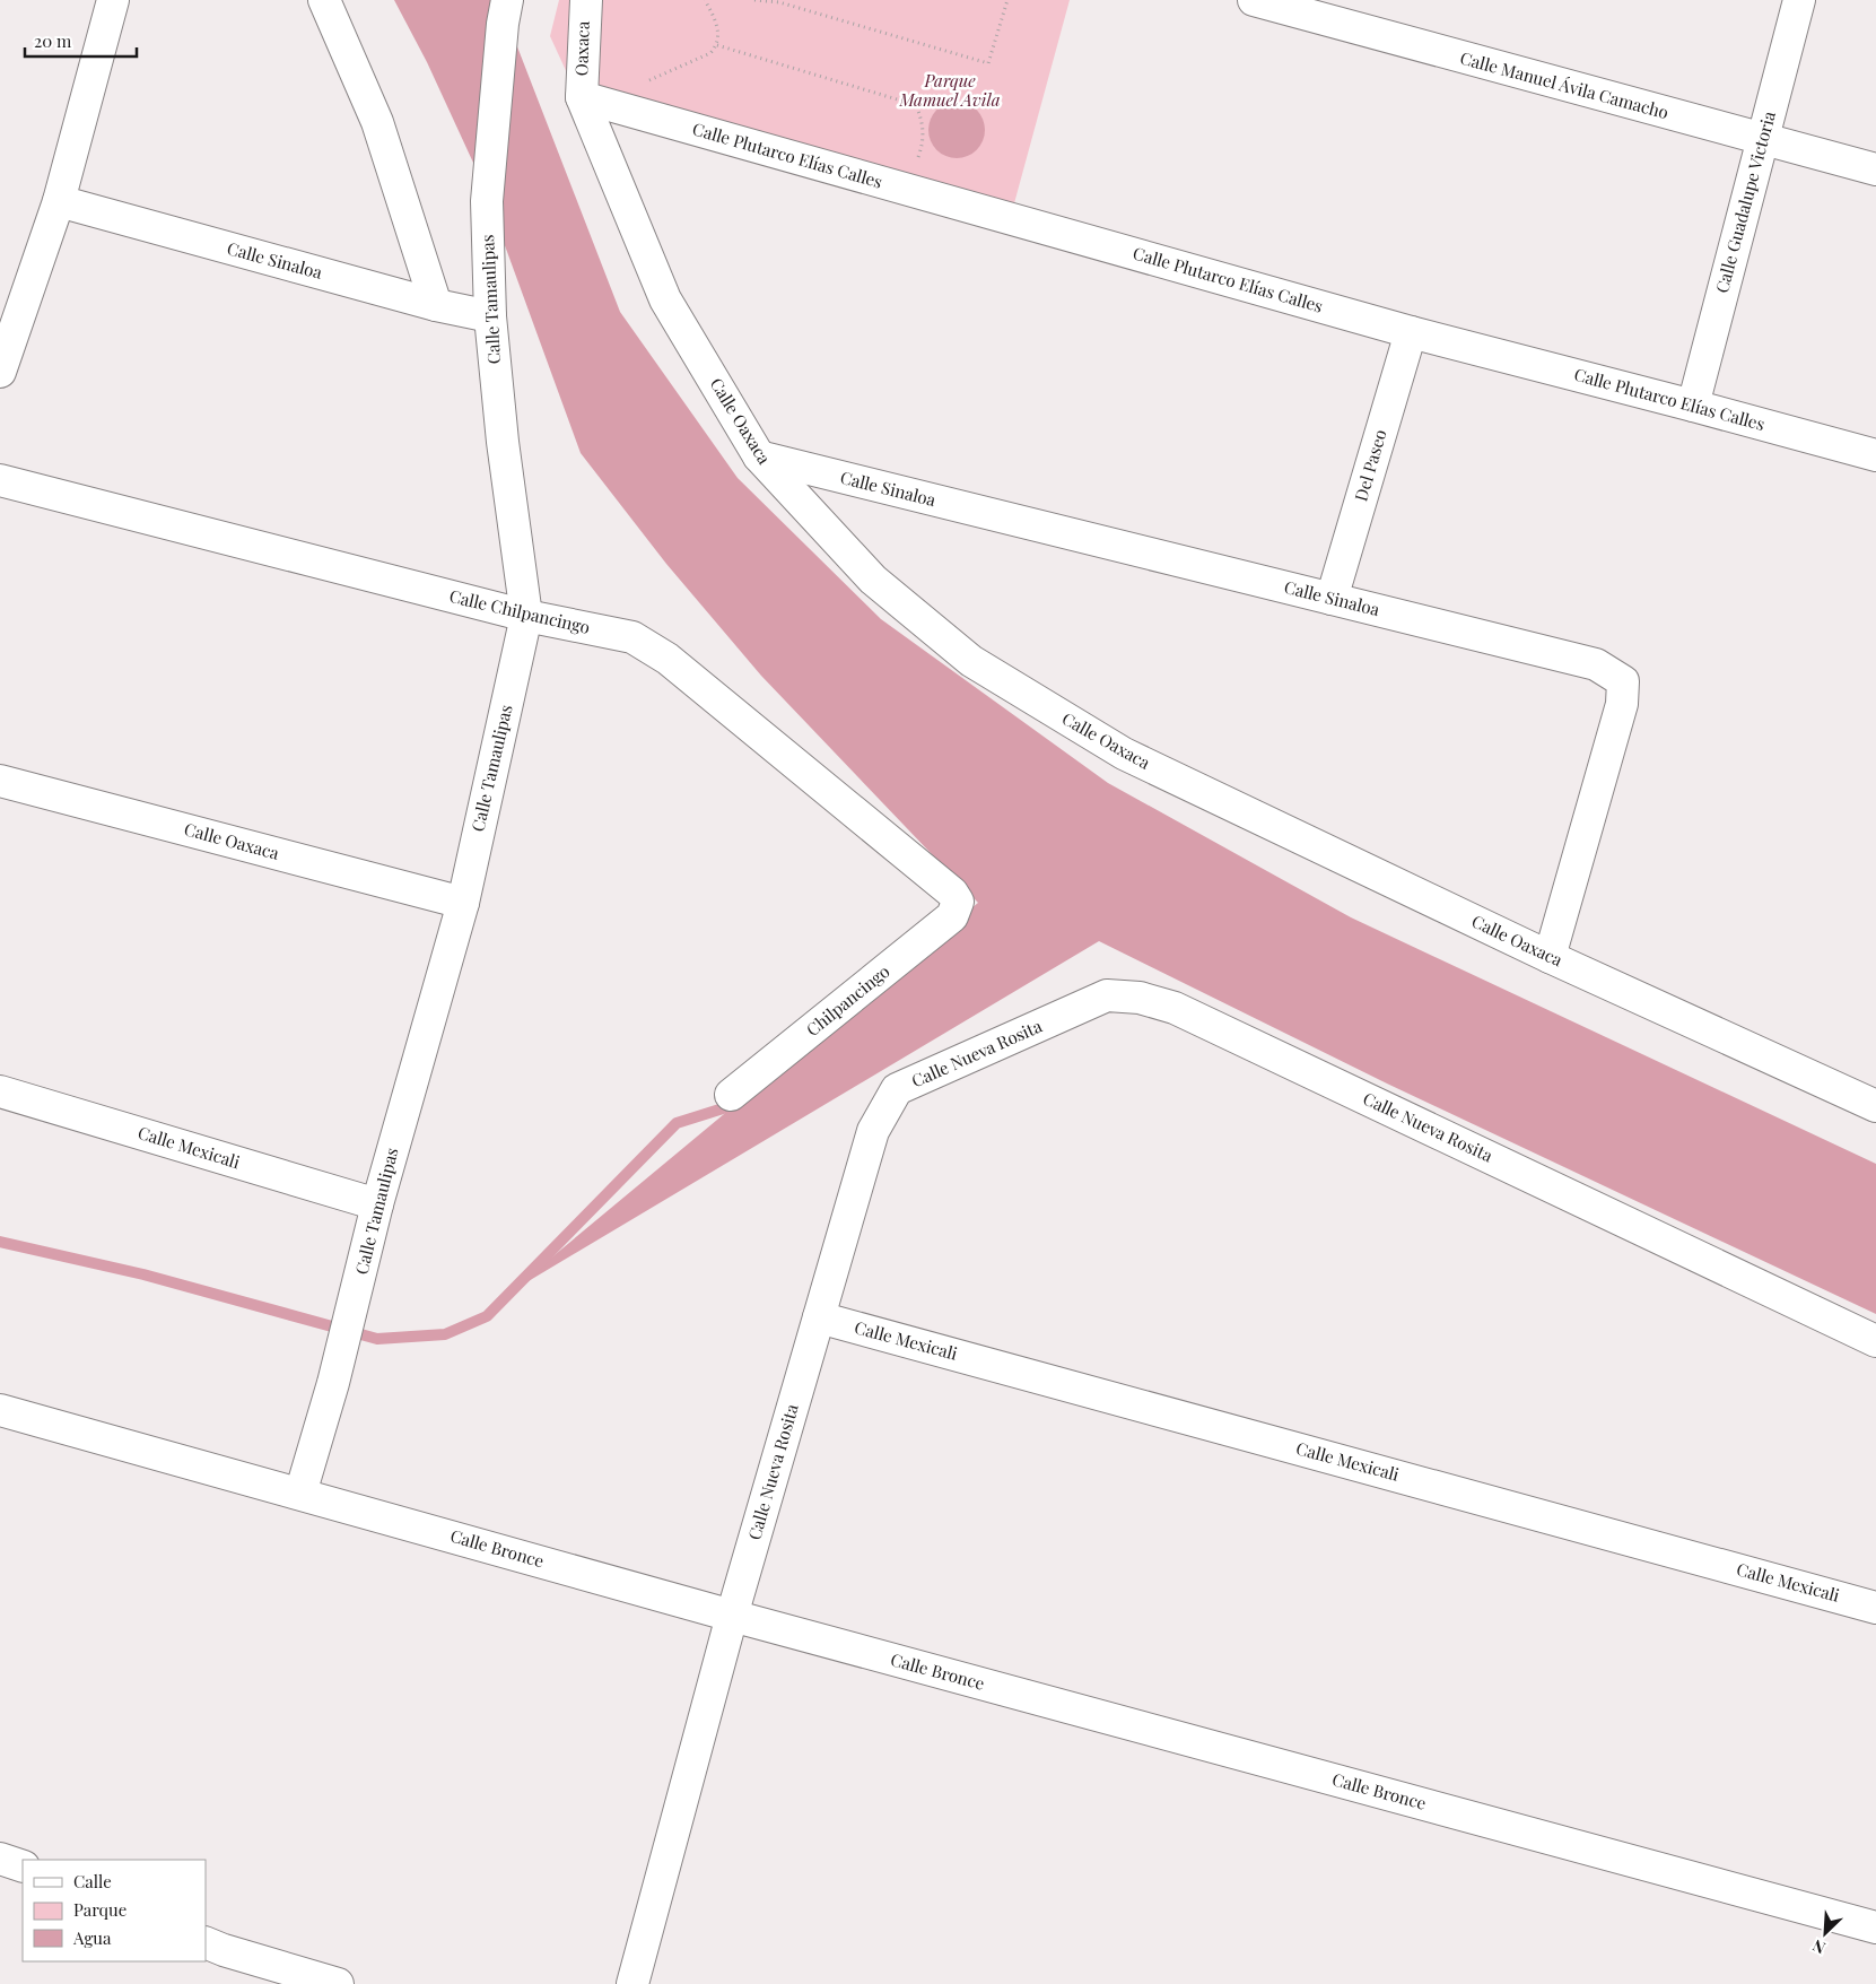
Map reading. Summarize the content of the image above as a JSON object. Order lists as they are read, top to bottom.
{
  "streets": {
    "street": [
      "Oaxaca",
      "Calle Manuel Ávila Camacho",
      "Calle Plutarco Elías Calles",
      "Calle Guadalupe Victoria",
      "Calle Sinaloa",
      "Calle Tamaulipas",
      "Calle Oaxaca",
      "Del Paseo",
      "Calle Chilpancingo",
      "Chilpancingo",
      "Calle Nueva Rosita",
      "Calle Mexicali",
      "Calle Bronce"
    ]
  },
  "crossings": [
    ["Oaxaca", "Calle Plutarco Elías Calles"],
    ["Oaxaca", "Calle Oaxaca"],
    ["Calle Manuel Ávila Camacho", "Calle Guadalupe Victoria"],
    ["Calle Plutarco Elías Calles", "Calle Guadalupe Victoria"],
    ["Calle Plutarco Elías Calles", "Calle Oaxaca"],
    ["Calle Plutarco Elías Calles", "Del Paseo"],
    ["Calle Sinaloa", "Calle Tamaulipas"],
    ["Calle Sinaloa", "Calle Oaxaca"],
    ["Calle Sinaloa", "Del Paseo"],
    ["Calle Tamaulipas", "Calle Oaxaca"],
    ["Calle Tamaulipas", "Calle Chilpancingo"],
    ["Calle Tamaulipas", "Calle Mexicali"],
    ["Calle Tamaulipas", "Calle Bronce"],
    ["Calle Chilpancingo", "Chilpancingo"],
    ["Calle Nueva Rosita", "Calle Mexicali"],
    ["Calle Nueva Rosita", "Calle Bronce"]
  ],
  "parks": ["Parque Mamuel Avila"],
  "legend": ["Calle", "Parque", "Agua"],
  "scale_bar": "20 m",
  "north": "bottom left"
}
